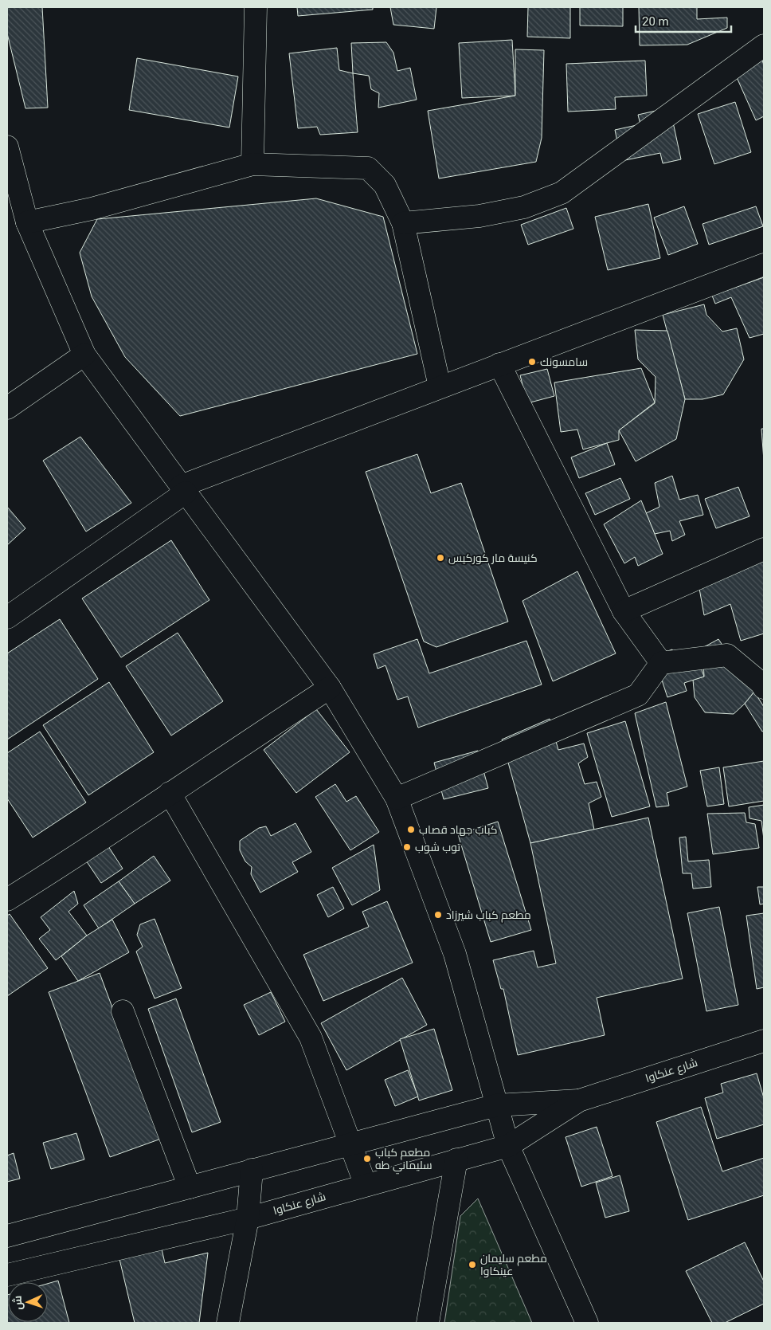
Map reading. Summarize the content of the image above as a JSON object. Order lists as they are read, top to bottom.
{
  "streets": {
    "street": ["شارع عنكاوا"]
  },
  "places": [
    "سامسونك",
    "كنيسة مار كوركيس",
    "كباب جهاد قصاب",
    "توب شوب",
    "مطعم كباب شيرزاد",
    "مطعم كباب سليماني طه",
    "مطعم سليمان عينكاوا"
  ],
  "scale_bar": "20 m",
  "north": "left"
}
